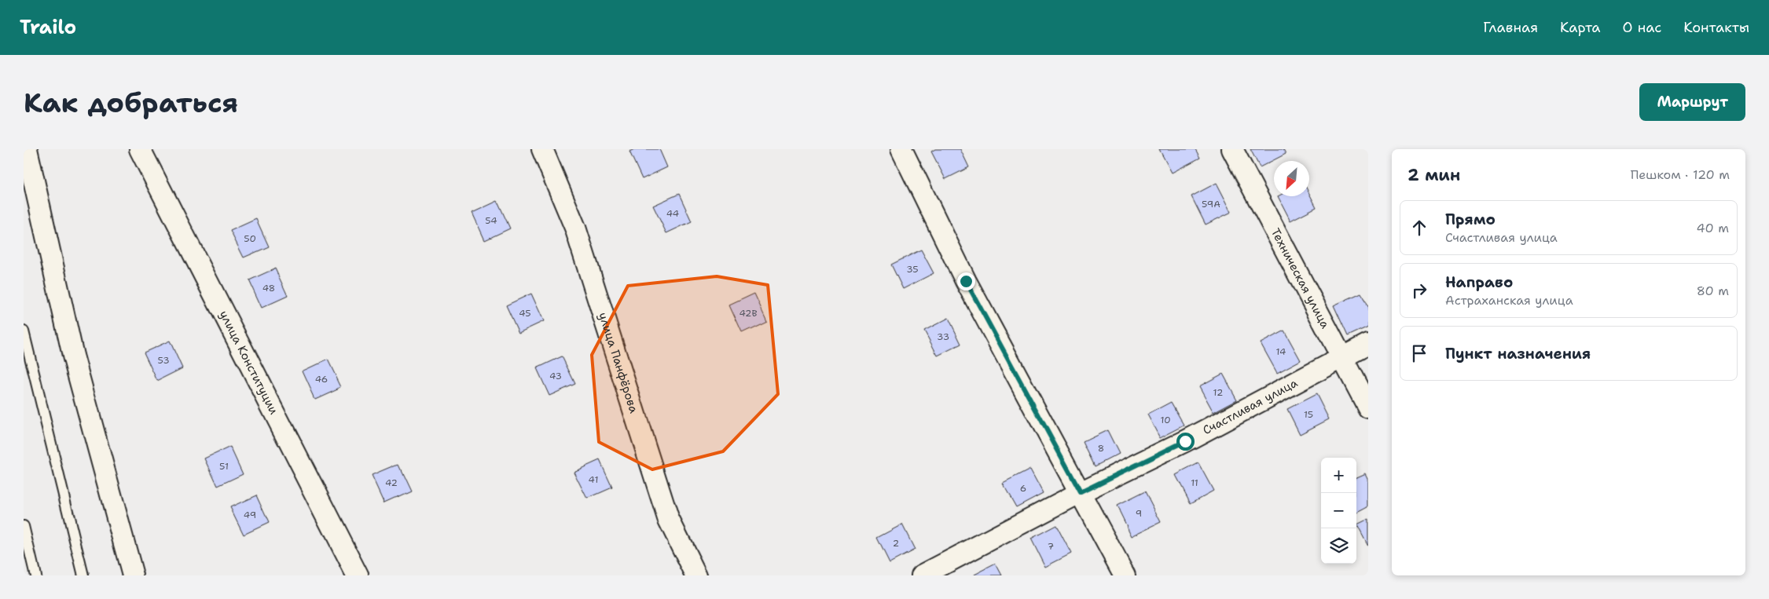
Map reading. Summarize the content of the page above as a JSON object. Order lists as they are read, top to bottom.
{
  "streets": {
    "street": [
      "Техническая улица",
      "улица Конституции",
      "улица Панфёрова",
      "Счастливая улица"
    ]
  },
  "crossings": [
    ["Техническая улица", "Счастливая улица"]
  ],
  "house_numbers": [
    "59А",
    "44",
    "54",
    "50",
    "35",
    "48",
    "45",
    "42В",
    "33",
    "14",
    "53",
    "43",
    "46",
    "12",
    "15",
    "10",
    "8",
    "51",
    "41",
    "42",
    "11",
    "6",
    "9",
    "49",
    "2",
    "7"
  ],
  "north": "bottom left",
  "page": {
    "header": "Trailo",
    "nav": [
      "Главная",
      "Карта",
      "О нас",
      "Контакты"
    ],
    "buttons": "Маршрут",
    "title": "Как добраться",
    "heading": ["2 мин", "Пешком · 120 m"],
    "list": [
      ["Прямо", "Счастливая улица", "40 m"],
      ["Направо", "Астраханская улица", "80 m"],
      "Пункт назначения"
    ],
    "map_buttons": ["+", "−"]
  }
}
